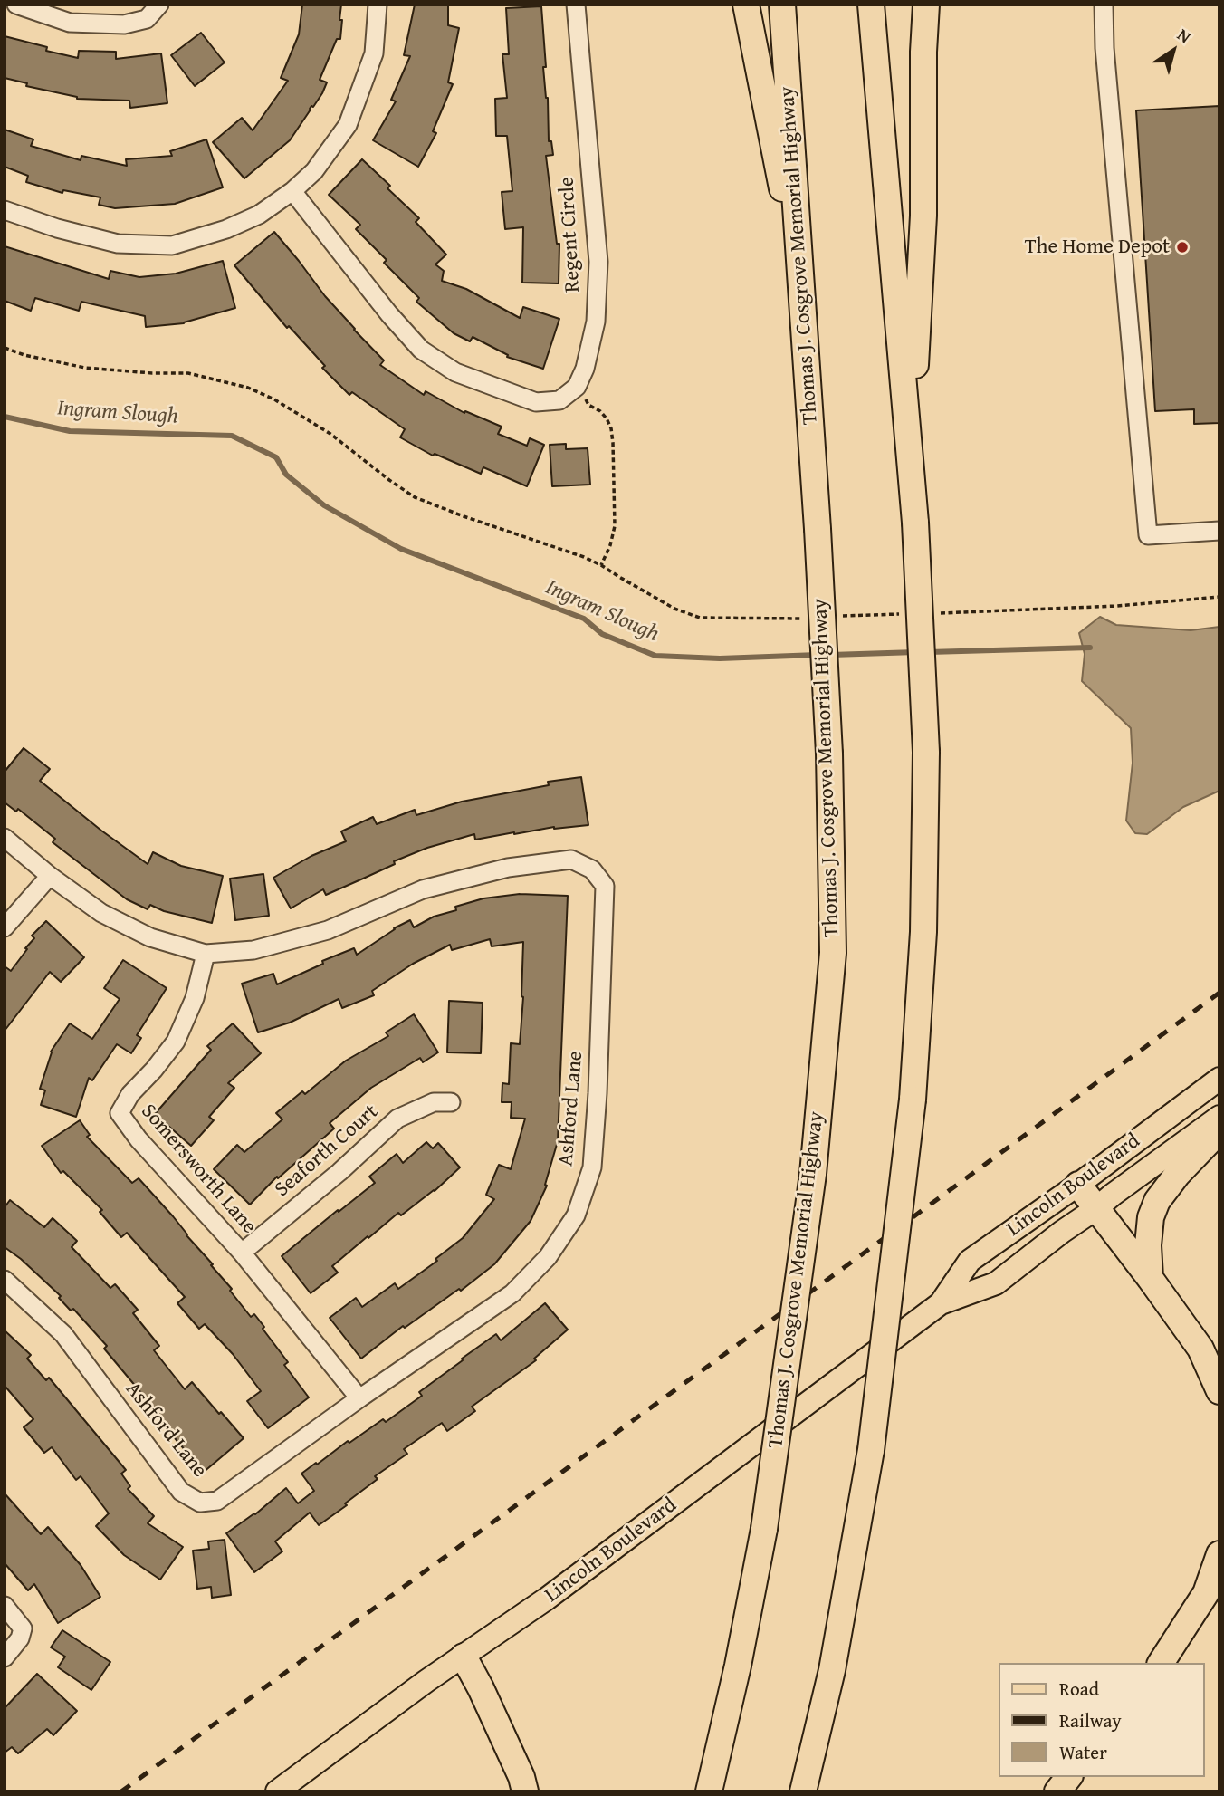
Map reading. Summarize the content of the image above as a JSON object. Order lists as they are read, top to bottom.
{
  "streets": {
    "highway": ["Thomas J. Cosgrove Memorial Highway"],
    "main road": ["Lincoln Boulevard"],
    "street": [
      "Regent Circle",
      "Ashford Lane",
      "Seaforth Court",
      "Somersworth Lane"
    ]
  },
  "crossings": [
    ["Ashford Lane", "Somersworth Lane"],
    ["Seaforth Court", "Somersworth Lane"]
  ],
  "water": ["Ingram Slough"],
  "places": ["The Home Depot"],
  "legend": ["Road", "Railway", "Water"],
  "north": "top right"
}
